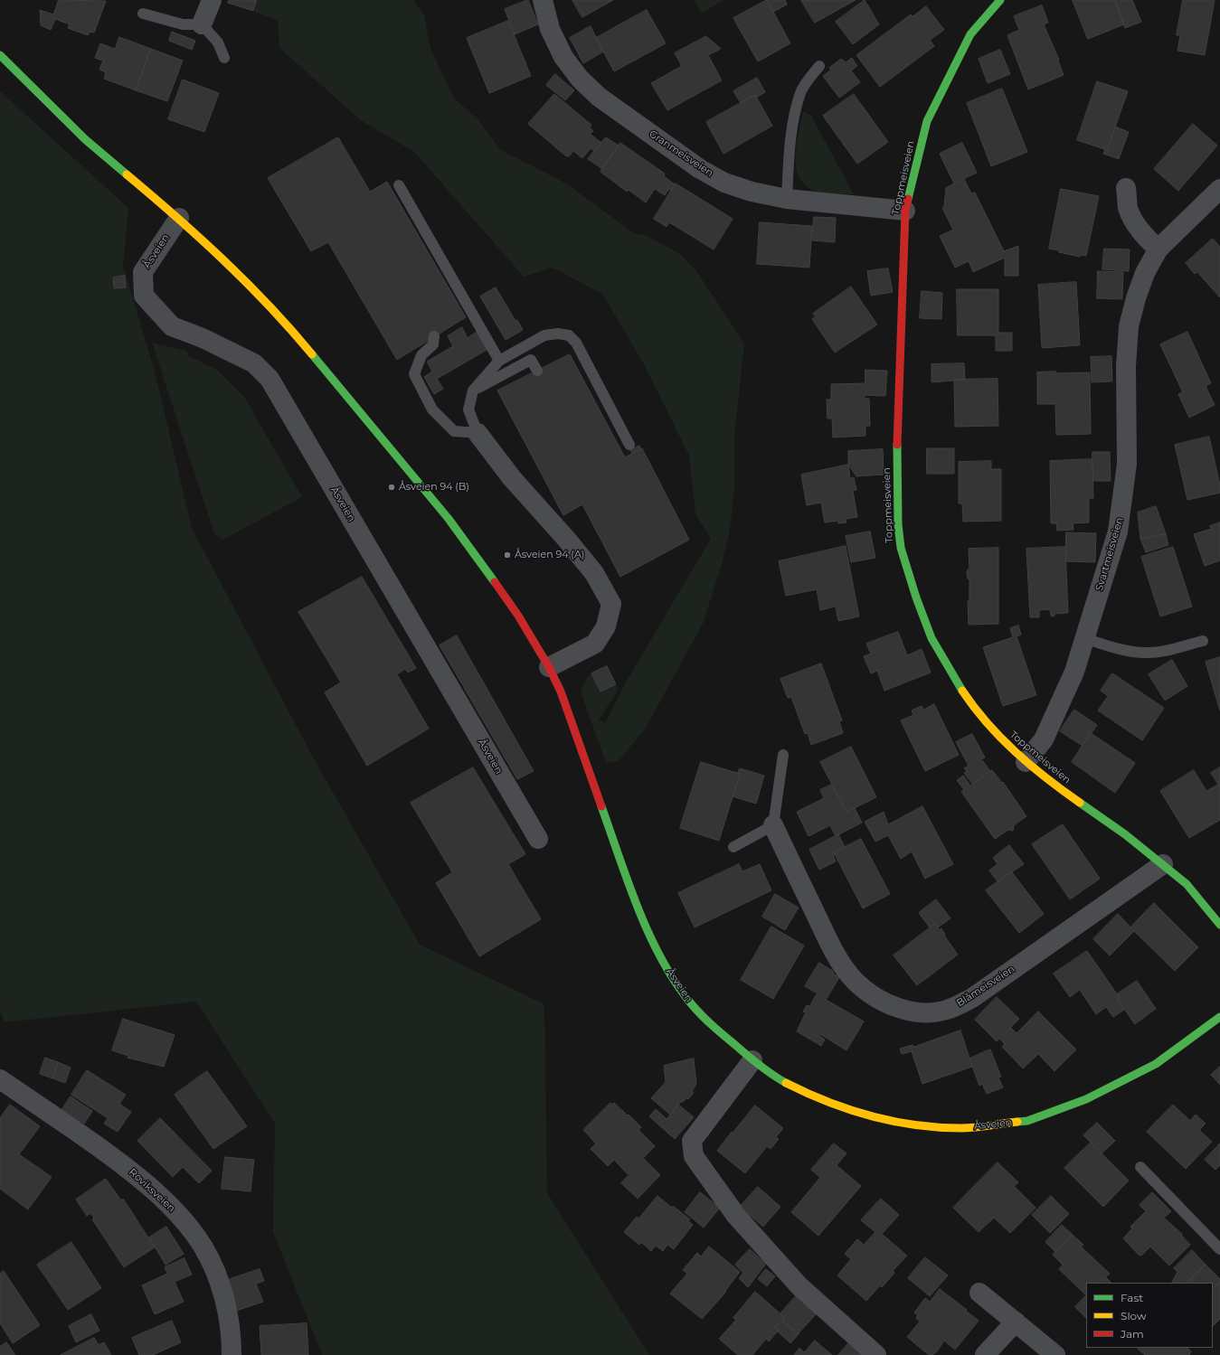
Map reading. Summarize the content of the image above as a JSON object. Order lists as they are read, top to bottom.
{
  "streets": {
    "street": [
      "Granmeisveien",
      "Toppmeisveien",
      "Åsveien",
      "Svartmeisveien",
      "Blåmeisveien",
      "Roviksveien"
    ]
  },
  "crossings": [
    ["Granmeisveien", "Toppmeisveien"],
    ["Toppmeisveien", "Svartmeisveien"],
    ["Toppmeisveien", "Blåmeisveien"]
  ],
  "places": ["Åsveien 94 (B)", "Åsveien 94 (A)"],
  "legend": ["Fast", "Slow", "Jam"]
}
